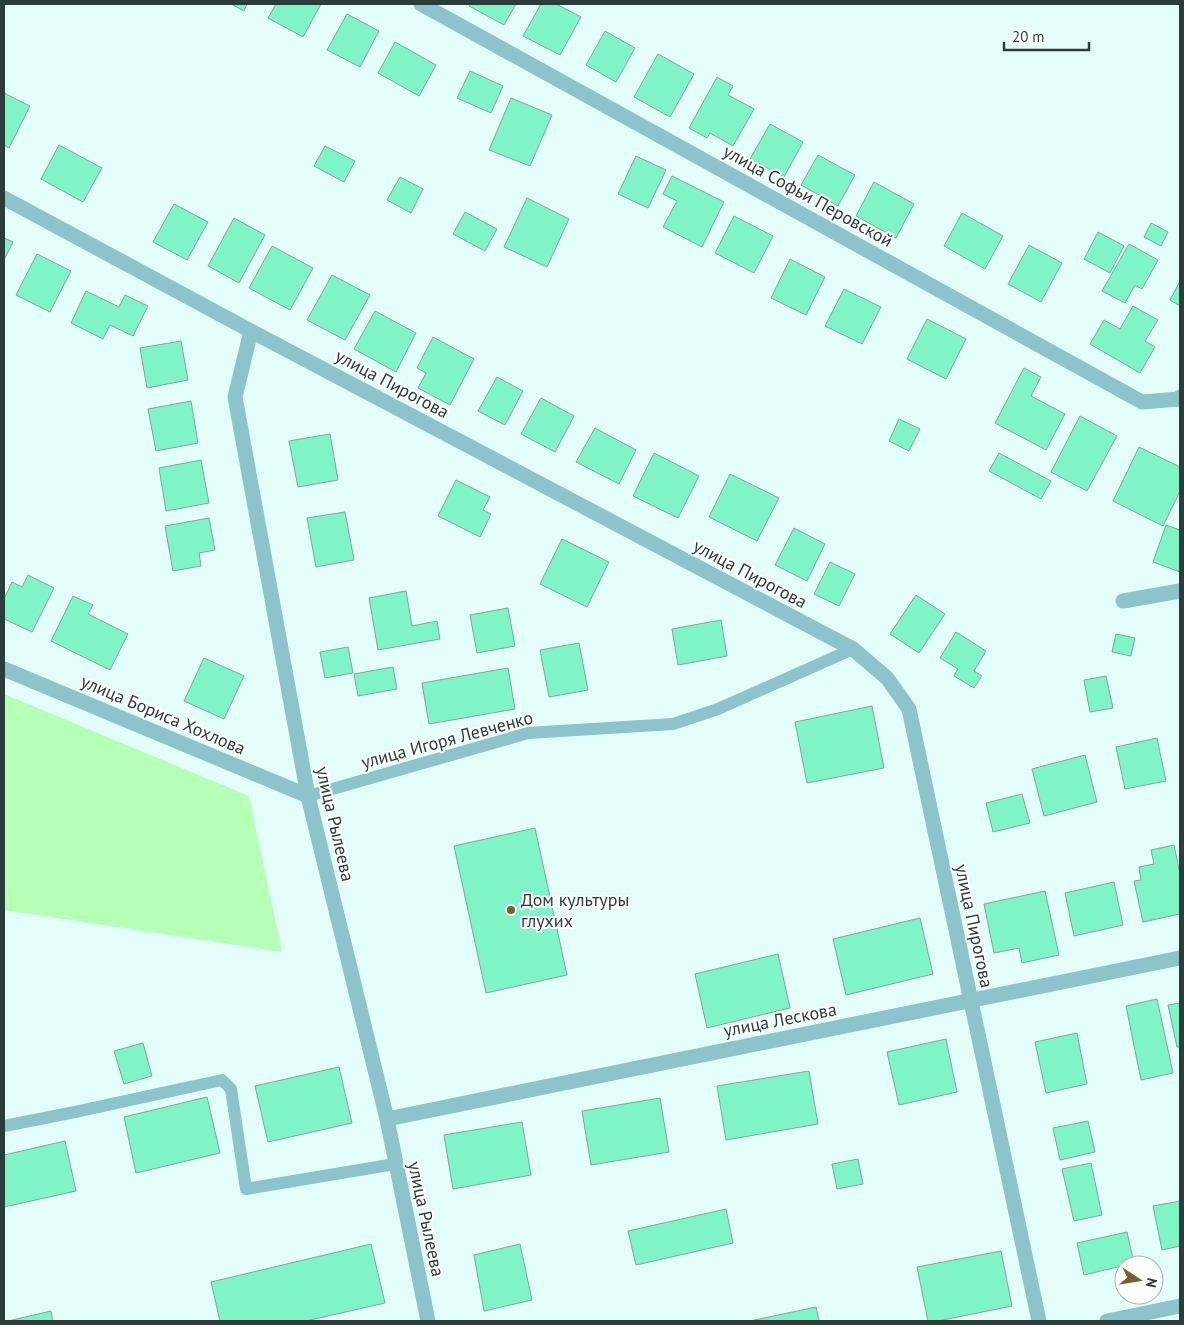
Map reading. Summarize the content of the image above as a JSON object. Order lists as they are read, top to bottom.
{
  "streets": {
    "street": [
      "улица Софьи Перовской",
      "улица Пирогова",
      "улица Бориса Хохлова",
      "улица Рылеева",
      "улица Лескова"
    ],
    "lane": ["улица Игоря Левченко"]
  },
  "crossings": [
    ["улица Пирогова", "улица Игоря Левченко"],
    ["улица Пирогова", "улица Рылеева"],
    ["улица Пирогова", "улица Лескова"],
    ["улица Бориса Хохлова", "улица Игоря Левченко"],
    ["улица Бориса Хохлова", "улица Рылеева"],
    ["улица Игоря Левченко", "улица Рылеева"],
    ["улица Рылеева", "улица Лескова"]
  ],
  "places": ["Дом культуры глухих"],
  "scale_bar": "20 m",
  "north": "right"
}
